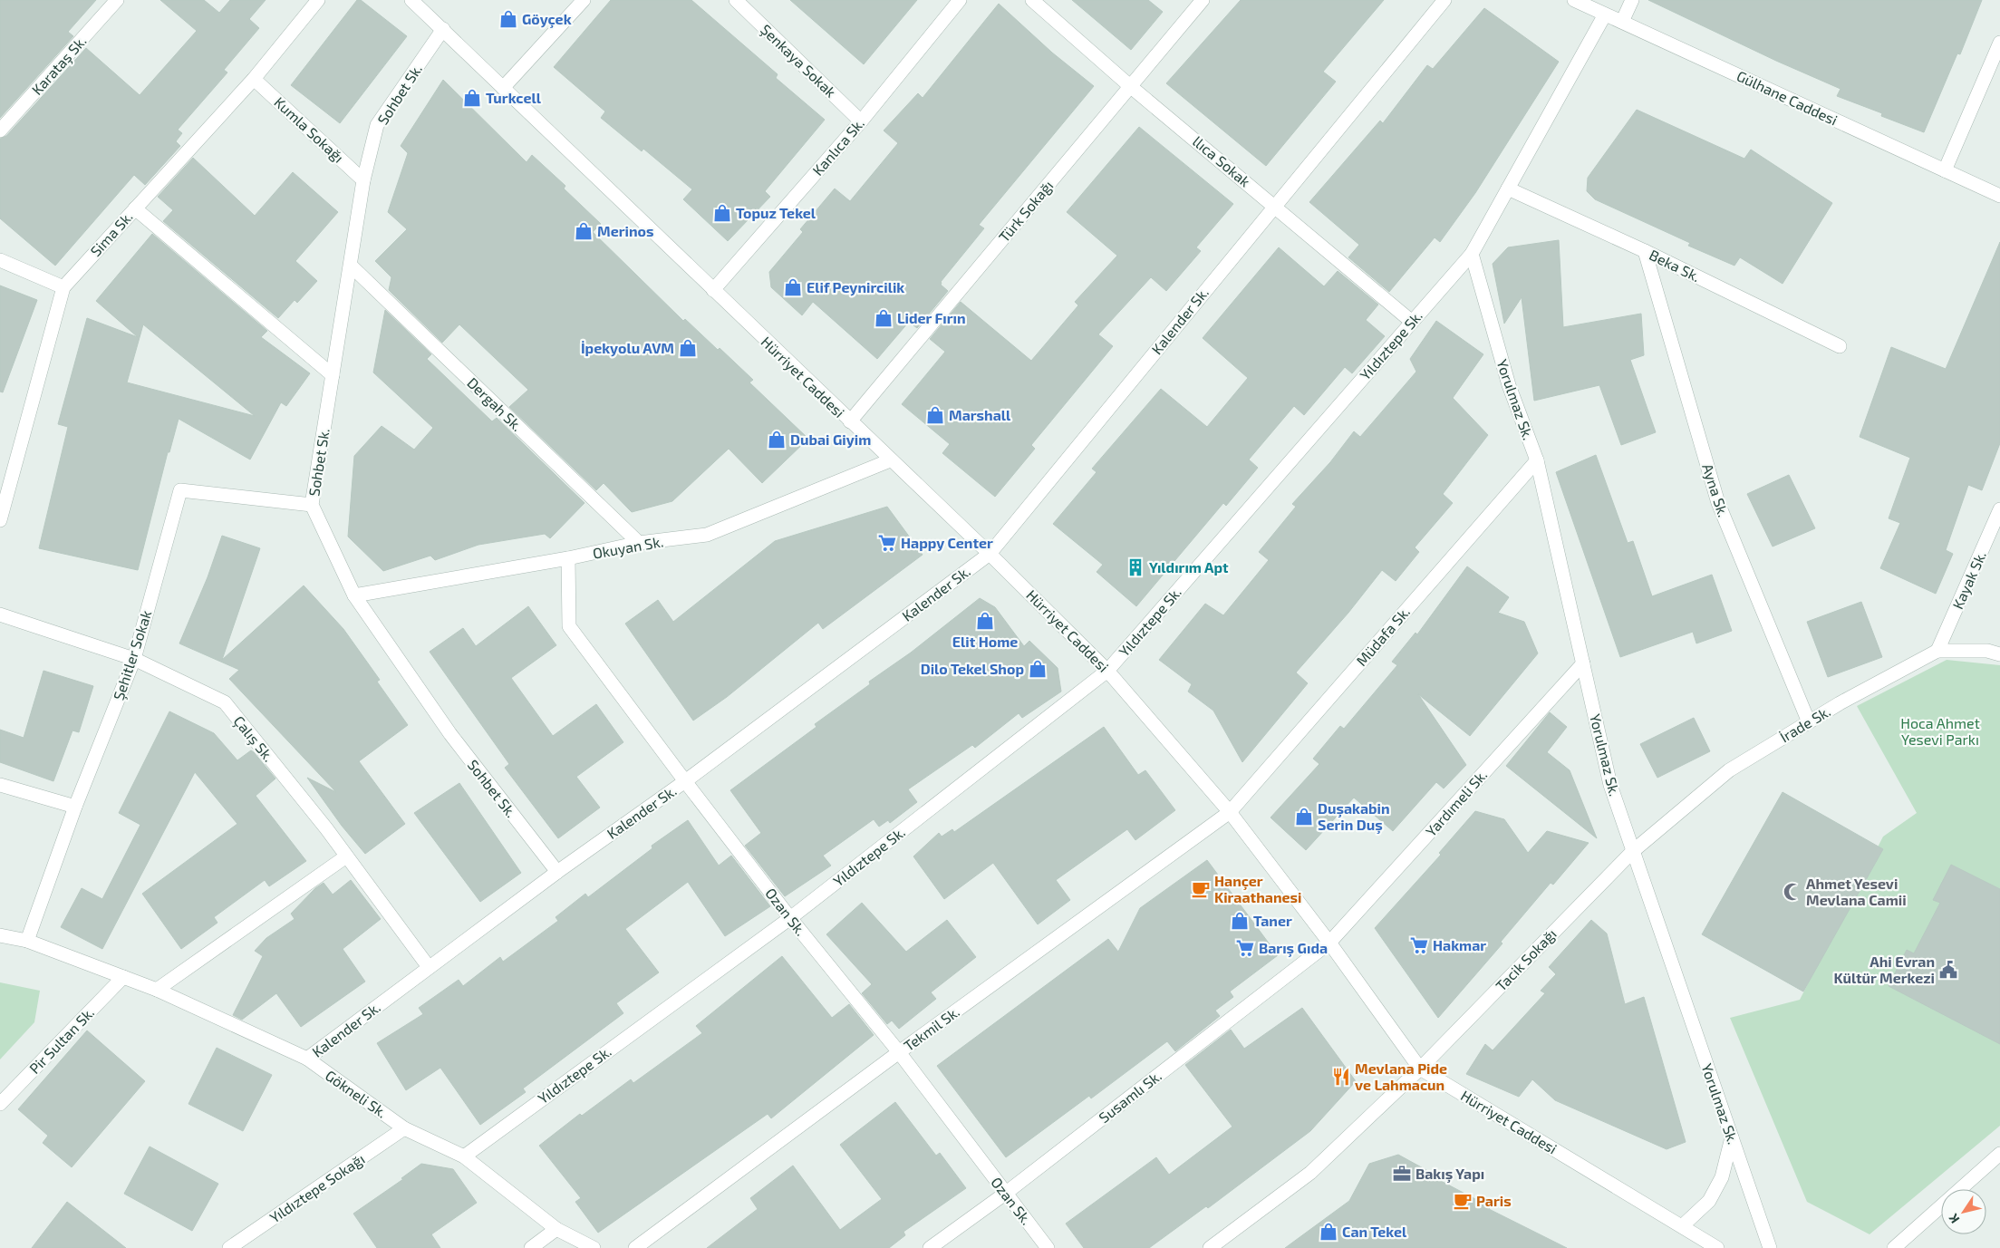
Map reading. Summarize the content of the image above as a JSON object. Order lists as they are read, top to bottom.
{
  "streets": {
    "street": [
      "Şenkaya Sokak",
      "Karataş Sk.",
      "Sohbet Sk.",
      "Gülhane Caddesi",
      "Kumla Sokağı",
      "Kanlıca Sk.",
      "llıca Sokak",
      "Türk Sokağı",
      "Sima Sk.",
      "Beka Sk.",
      "Kalender Sk.",
      "Yıldıztepe Sk.",
      "Hürriyet Caddesi",
      "Yorulmaz Sk.",
      "Dergah Sk.",
      "Ayna Sk.",
      "Okuyan Sk.",
      "Kayak Sk.",
      "Müdafa Sk.",
      "Şehitler Sokak",
      "İrade Sk.",
      "Çalış Sk.",
      "Yardımeli Sk.",
      "Ozan Sk.",
      "Tacik Sokağı",
      "Tekmil Sk.",
      "Pir Sultan Sk.",
      "Gökneli Sk.",
      "Susamlı Sk.",
      "Yıldıztepe Sokağı"
    ]
  },
  "crossings": [
    ["Şenkaya Sokak", "Kanlıca Sk."],
    ["Sohbet Sk.", "Kumla Sokağı"],
    ["Sohbet Sk.", "Kalender Sk."],
    ["Sohbet Sk.", "Hürriyet Caddesi"],
    ["Sohbet Sk.", "Dergah Sk."],
    ["Sohbet Sk.", "Okuyan Sk."],
    ["Sohbet Sk.", "Şehitler Sokak"],
    ["Gülhane Caddesi", "Yıldıztepe Sk."],
    ["Kumla Sokağı", "Sima Sk."],
    ["Kanlıca Sk.", "Hürriyet Caddesi"],
    ["llıca Sokak", "Türk Sokağı"],
    ["llıca Sokak", "Kalender Sk."],
    ["llıca Sokak", "Yıldıztepe Sk."],
    ["Türk Sokağı", "Hürriyet Caddesi"],
    ["Beka Sk.", "Yıldıztepe Sk."],
    ["Beka Sk.", "Ayna Sk."],
    ["Kalender Sk.", "Hürriyet Caddesi"],
    ["Kalender Sk.", "Çalış Sk."],
    ["Kalender Sk.", "Ozan Sk."],
    ["Kalender Sk.", "Gökneli Sk."],
    ["Yıldıztepe Sk.", "Hürriyet Caddesi"],
    ["Yıldıztepe Sk.", "Yorulmaz Sk."],
    ["Yıldıztepe Sk.", "Ozan Sk."],
    ["Yıldıztepe Sk.", "Gökneli Sk."],
    ["Hürriyet Caddesi", "Okuyan Sk."],
    ["Hürriyet Caddesi", "Müdafa Sk."],
    ["Hürriyet Caddesi", "Yardımeli Sk."],
    ["Hürriyet Caddesi", "Tacik Sokağı"],
    ["Hürriyet Caddesi", "Tekmil Sk."],
    ["Hürriyet Caddesi", "Susamlı Sk."],
    ["Yorulmaz Sk.", "Müdafa Sk."],
    ["Yorulmaz Sk.", "İrade Sk."],
    ["Yorulmaz Sk.", "Yardımeli Sk."],
    ["Yorulmaz Sk.", "Tacik Sokağı"],
    ["Dergah Sk.", "Okuyan Sk."],
    ["Ayna Sk.", "İrade Sk."],
    ["Okuyan Sk.", "Ozan Sk."],
    ["Kayak Sk.", "İrade Sk."],
    ["Müdafa Sk.", "Tekmil Sk."],
    ["Şehitler Sokak", "Çalış Sk."],
    ["Şehitler Sokak", "Gökneli Sk."],
    ["İrade Sk.", "Tacik Sokağı"],
    ["Yardımeli Sk.", "Susamlı Sk."],
    ["Ozan Sk.", "Tekmil Sk."],
    ["Ozan Sk.", "Susamlı Sk."],
    ["Pir Sultan Sk.", "Gökneli Sk."],
    ["Gökneli Sk.", "Yıldıztepe Sokağı"]
  ],
  "parks": ["Hoca Ahmet Yesevi Parkı"],
  "places": {
    "shop": [
      "Göyçek",
      "Turkcell",
      "Topuz Tekel",
      "Merinos",
      "Elif Peynircilik",
      "Lider Fırın",
      "İpekyolu AVM",
      "Marshall",
      "Dubai Giyim",
      "Elit Home",
      "Dilo Tekel Shop",
      "Duşakabin Serin Duş",
      "Taner",
      "Can Tekel"
    ],
    "supermarket": ["Happy Center", "Hakmar", "Barış Gıda"],
    "building": ["Yıldırım Apt"],
    "cafe": ["Hançer Kiraathanesi", "Paris"],
    "mosque": ["Ahmet Yesevi Mevlana Camii"],
    "public building": ["Ahi Evran Kültür Merkezi"],
    "restaurant": ["Mevlana Pide ve Lahmacun"],
    "office": ["Bakış Yapı"]
  },
  "north": "bottom left"
}
